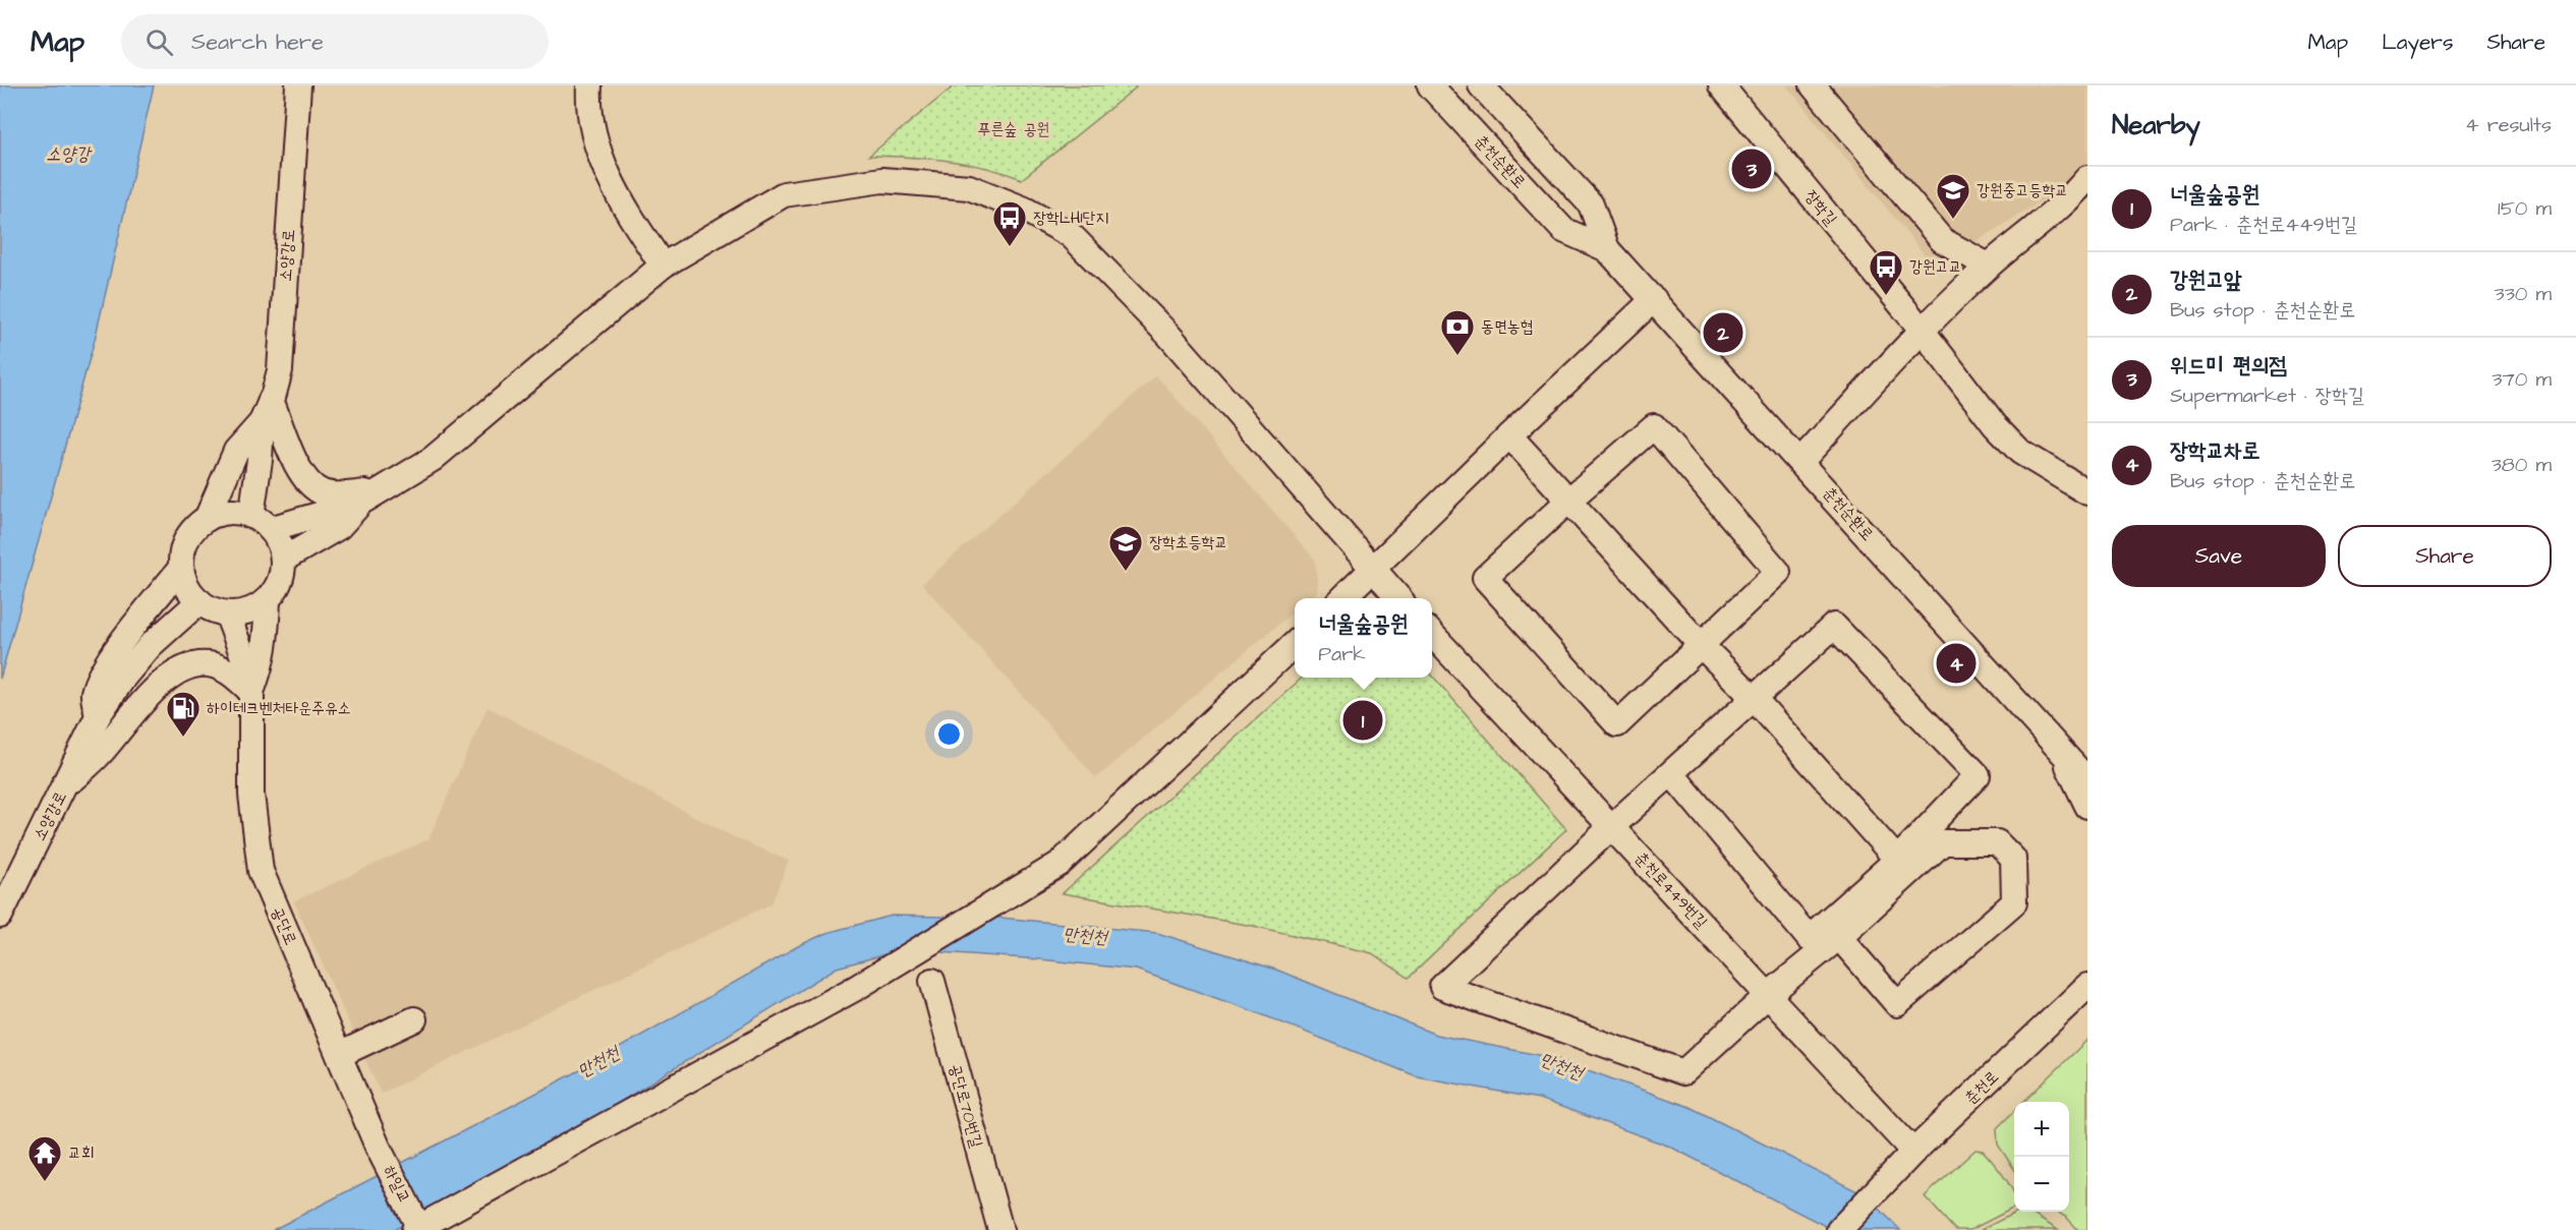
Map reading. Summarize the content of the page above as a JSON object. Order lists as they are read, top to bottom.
{
  "streets": {
    "street": [
      "춘천순환로",
      "장학길",
      "소양강로",
      "춘천로449번길",
      "공단로",
      "춘천로",
      "공단로70번길",
      "하일교"
    ]
  },
  "crossings": [
    ["소양강로", "공단로"],
    ["춘천로449번길", "춘천로"],
    ["공단로", "하일교"]
  ],
  "water": ["소양강", "만천천"],
  "parks": ["푸른숲 공원"],
  "places": {
    "school or university": ["강원중고등학교", "장학초등학교"],
    "bus stop": ["장학LH1단지", "강원고교"],
    "bank": ["동면농협"],
    "fuel station": ["하이테크벤처타운주유소"],
    "temple": ["교회"]
  },
  "page": {
    "header": "Map",
    "search": "Search here",
    "nav": ["Map", "Layers", "Share"],
    "heading": ["Nearby", "4 results"],
    "pins": [
      "3",
      "2",
      "4",
      "1"
    ],
    "list": [
      {
        "mark": "1",
        "name": "너울숲공원",
        "note": "Park · 춘천로449번길",
        "value": "150 m"
      },
      {
        "mark": "2",
        "name": "강원고앞",
        "note": "Bus stop · 춘천순환로",
        "value": "330 m"
      },
      {
        "mark": "3",
        "name": "위드미 편의점",
        "note": "Supermarket · 장학길",
        "value": "370 m"
      },
      {
        "mark": "4",
        "name": "장학교차로",
        "note": "Bus stop · 춘천순환로",
        "value": "380 m"
      }
    ],
    "buttons": ["Save", "Share"],
    "popup": ["너울숲공원", "Park"],
    "map_buttons": ["+", "−"]
  }
}
